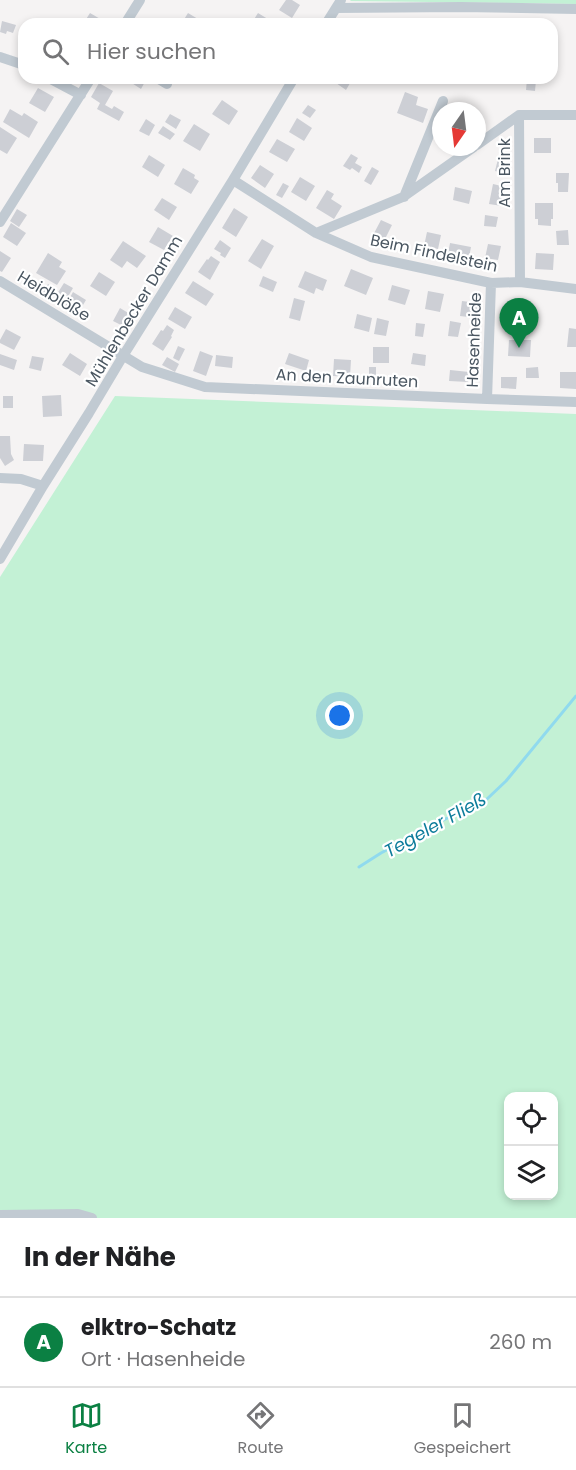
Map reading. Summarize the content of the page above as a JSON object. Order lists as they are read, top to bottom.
{
  "streets": {
    "street": [
      "Am Brink",
      "Beim Findelstein",
      "Heidblöße",
      "Mühlenbecker Damm",
      "Hasenheide",
      "An den Zaunruten"
    ]
  },
  "crossings": [
    ["Am Brink", "Beim Findelstein"],
    ["Beim Findelstein", "Mühlenbecker Damm"],
    ["Beim Findelstein", "Hasenheide"],
    ["Heidblöße", "Mühlenbecker Damm"],
    ["Heidblöße", "An den Zaunruten"],
    ["Mühlenbecker Damm", "An den Zaunruten"],
    ["Hasenheide", "An den Zaunruten"]
  ],
  "water": ["Tegeler Fließ"],
  "north": "bottom",
  "page": {
    "search": "Hier suchen",
    "pins": "A",
    "heading": "In der Nähe",
    "list": [
      {
        "mark": "A",
        "name": "elktro-Schatz",
        "note": "Ort · Hasenheide",
        "value": "260 m"
      }
    ],
    "nav": ["Karte", "Route", "Gespeichert"]
  }
}
